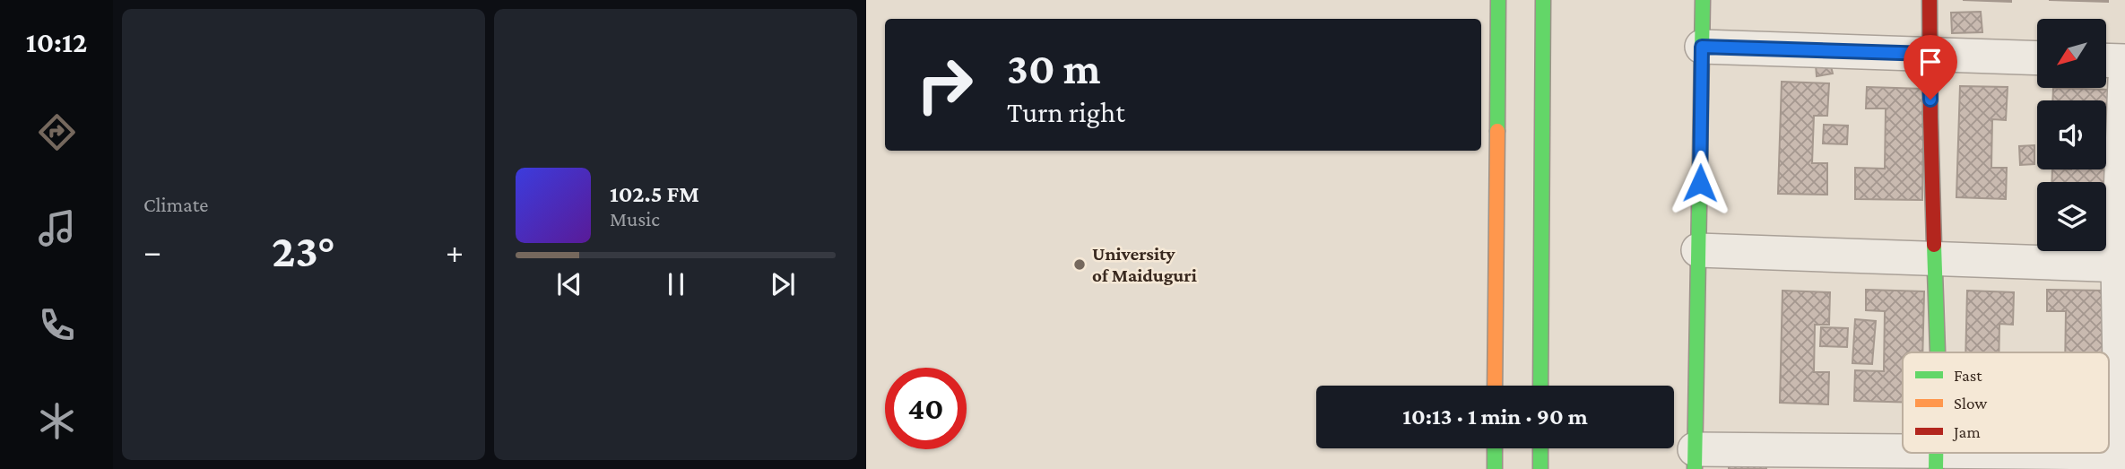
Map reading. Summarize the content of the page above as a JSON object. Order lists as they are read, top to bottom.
{
  "places": ["University of Maiduguri"],
  "legend": ["Fast", "Slow", "Jam"],
  "north": "bottom left",
  "page": {
    "tabs": "10:12",
    "tile": "Climate",
    "turn": ["30 m", "Turn right"],
    "song": ["102.5 FM", "Music"],
    "heat": ["−", "23°", "+"],
    "limit": "40",
    "trip": "10:13 · 1 min · 90 m"
  }
}
